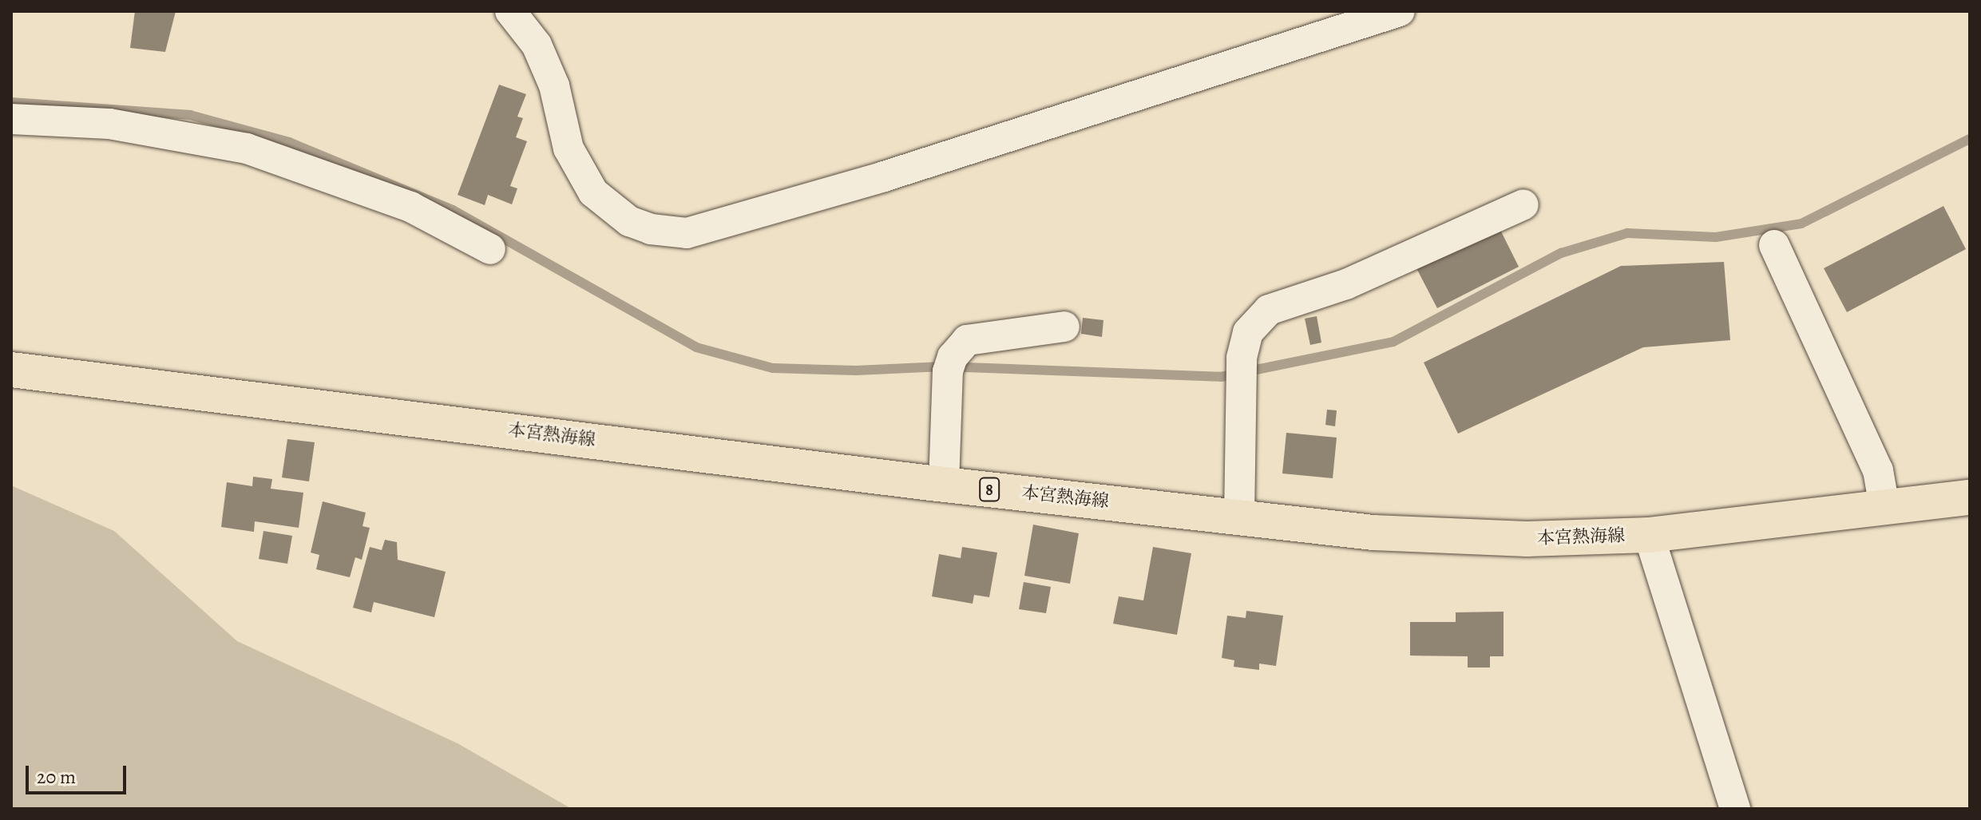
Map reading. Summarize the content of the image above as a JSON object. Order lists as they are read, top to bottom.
{
  "streets": {
    "main road": ["本宮熱海線", "8"]
  },
  "scale_bar": "20 m"
}
